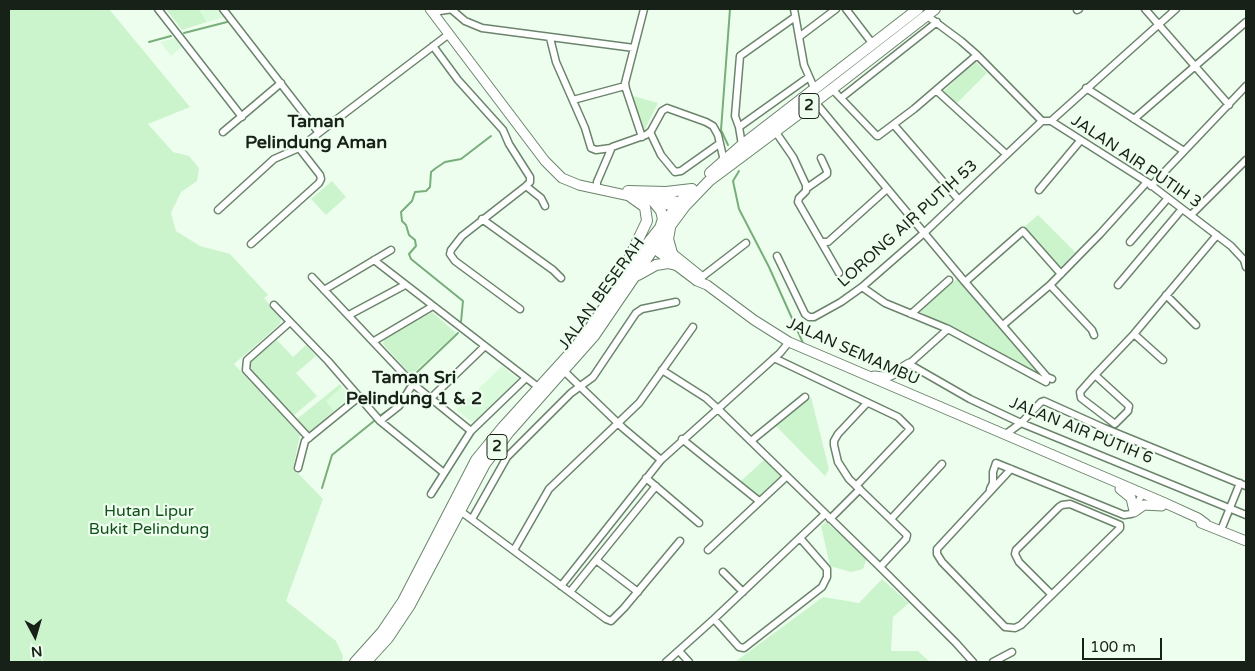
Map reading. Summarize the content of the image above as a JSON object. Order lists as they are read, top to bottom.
{
  "streets": {
    "highway": ["2", "JALAN BESERAH"],
    "main road": ["JALAN SEMAMBU"],
    "street": ["JALAN AIR PUTIH 3", "LORONG AIR PUTIH 53", "JALAN AIR PUTIH 6"]
  },
  "crossings": [
    ["JALAN BESERAH", "JALAN SEMAMBU"]
  ],
  "districts": ["Taman Pelindung Aman", "Taman Sri Pelindung 1 & 2"],
  "parks": ["Hutan Lipur Bukit Pelindung"],
  "scale_bar": "100 m",
  "north": "bottom"
}
